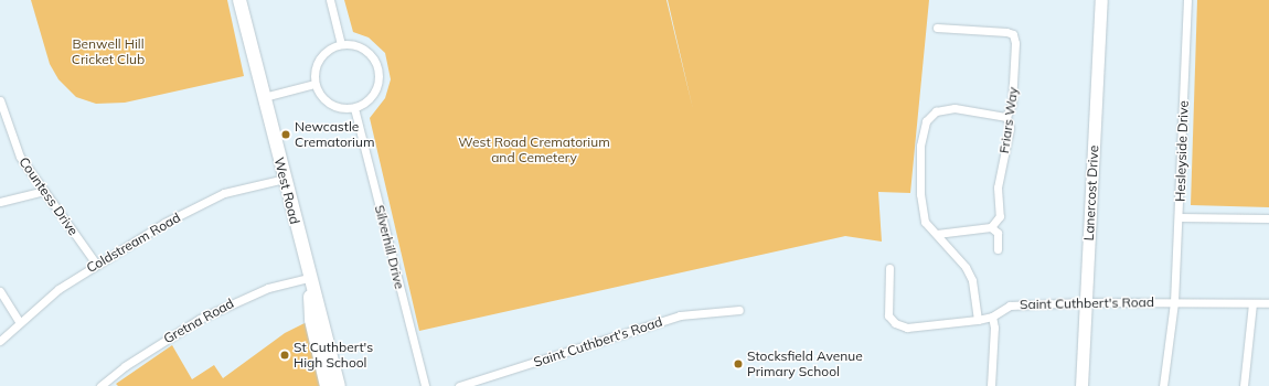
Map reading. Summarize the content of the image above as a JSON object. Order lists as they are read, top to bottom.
{
  "streets": {
    "main road": ["West Road"],
    "street": [
      "Friars Way",
      "Hesleyside Drive",
      "Lanercost Drive",
      "Countess Drive",
      "Coldstream Road",
      "Silverhill Drive",
      "Saint Cuthbert's Road",
      "Gretna Road"
    ]
  },
  "crossings": [
    ["Hesleyside Drive", "Saint Cuthbert's Road"],
    ["West Road", "Coldstream Road"],
    ["West Road", "Gretna Road"],
    ["Lanercost Drive", "Saint Cuthbert's Road"],
    ["Countess Drive", "Coldstream Road"]
  ],
  "parks": ["Benwell Hill Cricket Club", "West Road Crematorium and Cemetery"],
  "places": ["Newcastle Crematorium", "St Cuthbert's High School", "Stocksfield Avenue Primary School"]
}
